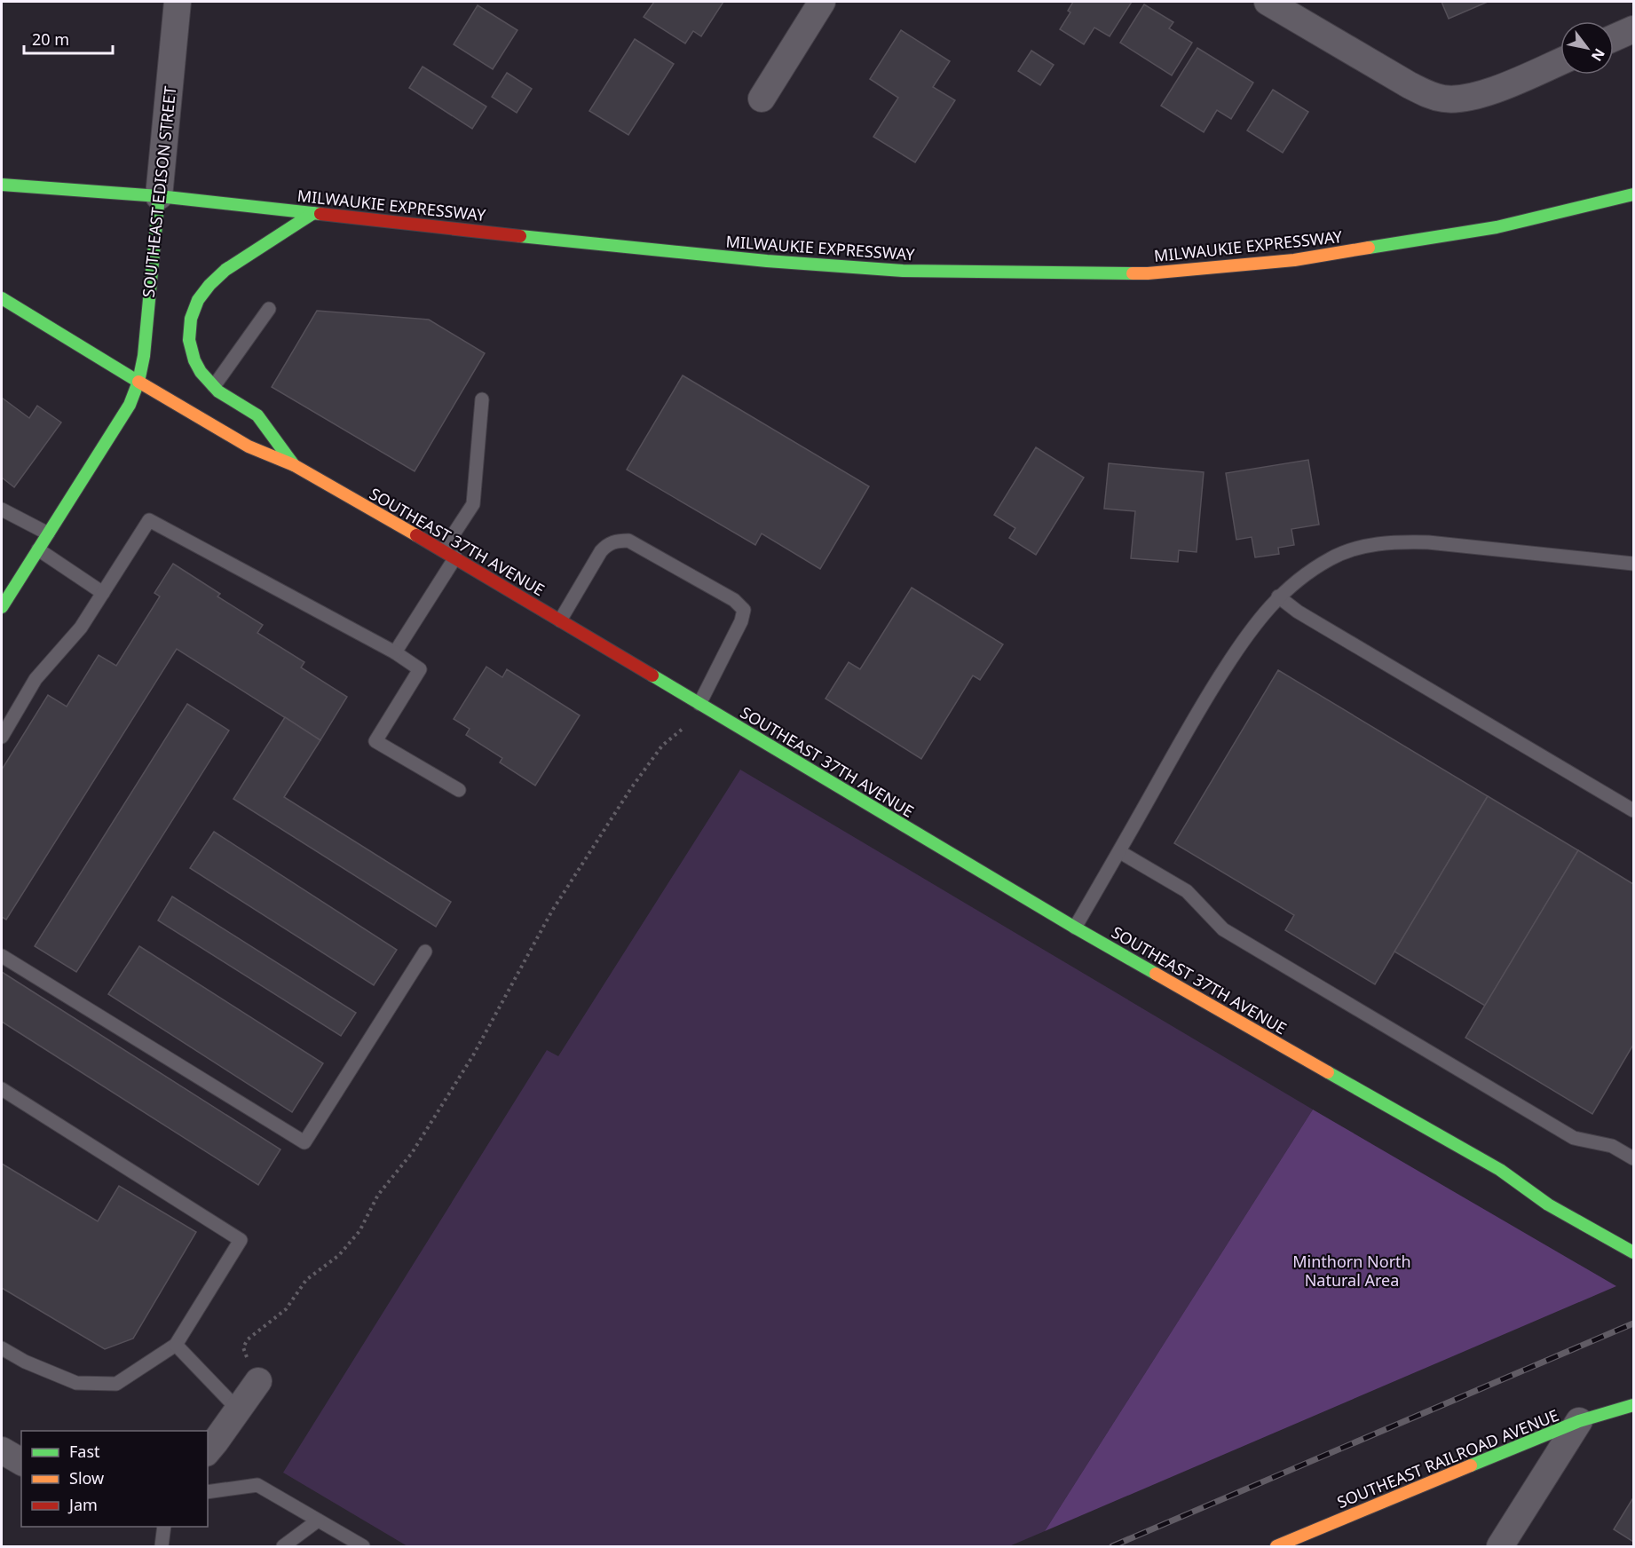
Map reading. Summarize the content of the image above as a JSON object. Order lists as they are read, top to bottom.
{
  "streets": {
    "main road": [
      "SOUTHEAST EDISON STREET",
      "MILWAUKIE EXPRESSWAY",
      "SOUTHEAST 37TH AVENUE",
      "SOUTHEAST RAILROAD AVENUE"
    ]
  },
  "crossings": [
    ["SOUTHEAST EDISON STREET", "MILWAUKIE EXPRESSWAY"],
    ["SOUTHEAST EDISON STREET", "SOUTHEAST 37TH AVENUE"]
  ],
  "parks": ["Minthorn North Natural Area"],
  "legend": ["Fast", "Slow", "Jam"],
  "scale_bar": "20 m",
  "north": "bottom right"
}
